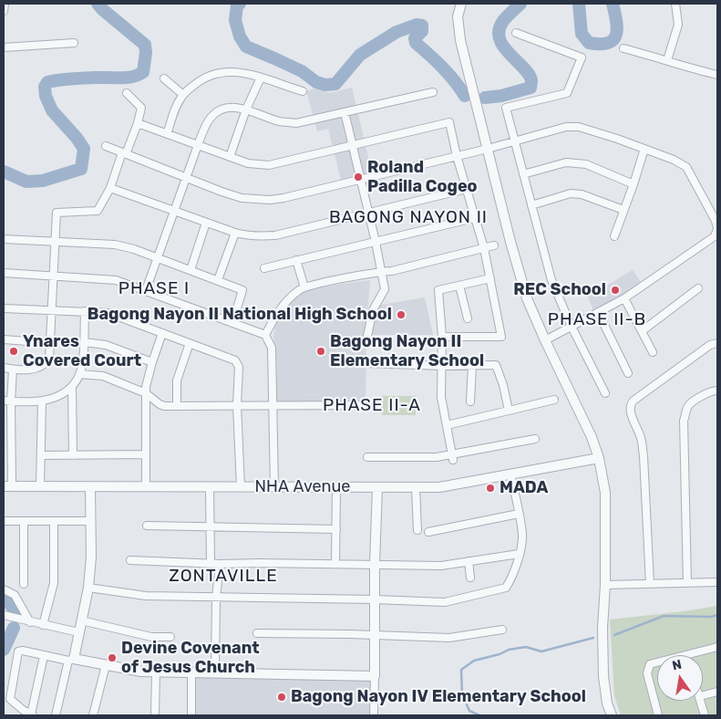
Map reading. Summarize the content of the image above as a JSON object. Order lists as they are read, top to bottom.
{
  "streets": {
    "street": ["NHA Avenue"]
  },
  "districts": [
    "BAGONG NAYON II",
    "PHASE I",
    "PHASE II-B",
    "PHASE II-A",
    "ZONTAVILLE"
  ],
  "places": [
    "Roland Padilla Cogeo",
    "REC School",
    "Bagong Nayon II National High School",
    "Ynares Covered Court",
    "Bagong Nayon II Elementary School",
    "MADA",
    "Devine Covenant of Jesus Church",
    "Bagong Nayon IV Elementary School"
  ],
  "north": "top"
}
